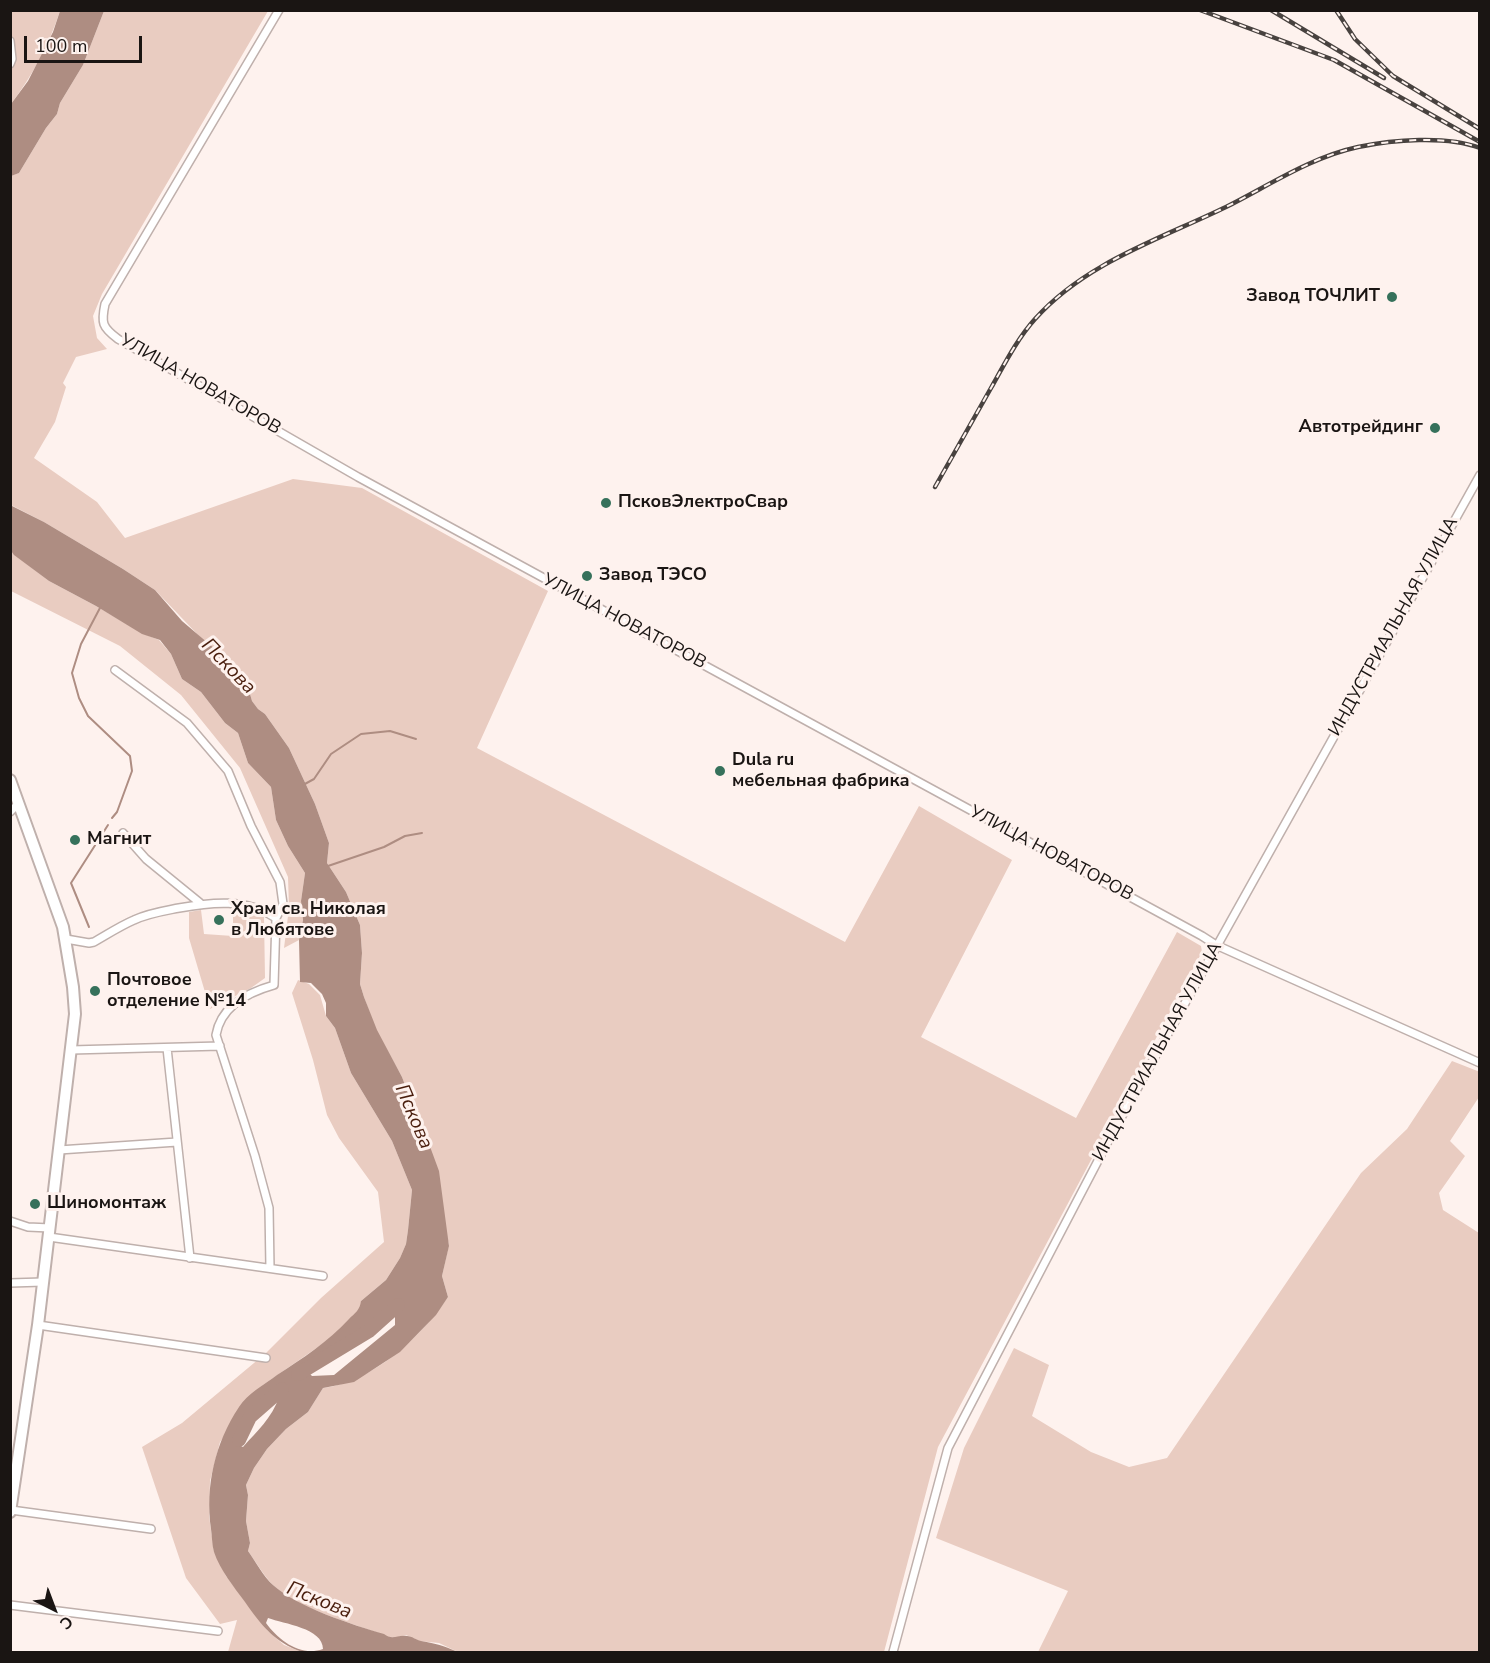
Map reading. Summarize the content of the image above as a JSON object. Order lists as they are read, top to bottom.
{
  "streets": {
    "street": ["УЛИЦА НОВАТОРОВ", "ИНДУСТРИАЛЬНАЯ УЛИЦА"]
  },
  "crossings": [
    ["УЛИЦА НОВАТОРОВ", "ИНДУСТРИАЛЬНАЯ УЛИЦА"]
  ],
  "water": ["Пскова"],
  "places": [
    "Завод ТОЧЛИТ",
    "Автотрейдинг",
    "ПсковЭлектроСвар",
    "Завод ТЭСО",
    "Dula ru мебельная фабрика",
    "Магнит",
    "Храм св. Николая в Любятове",
    "Почтовое отделение №14",
    "Шиномонтаж"
  ],
  "scale_bar": "100 m",
  "north": "bottom right"
}
